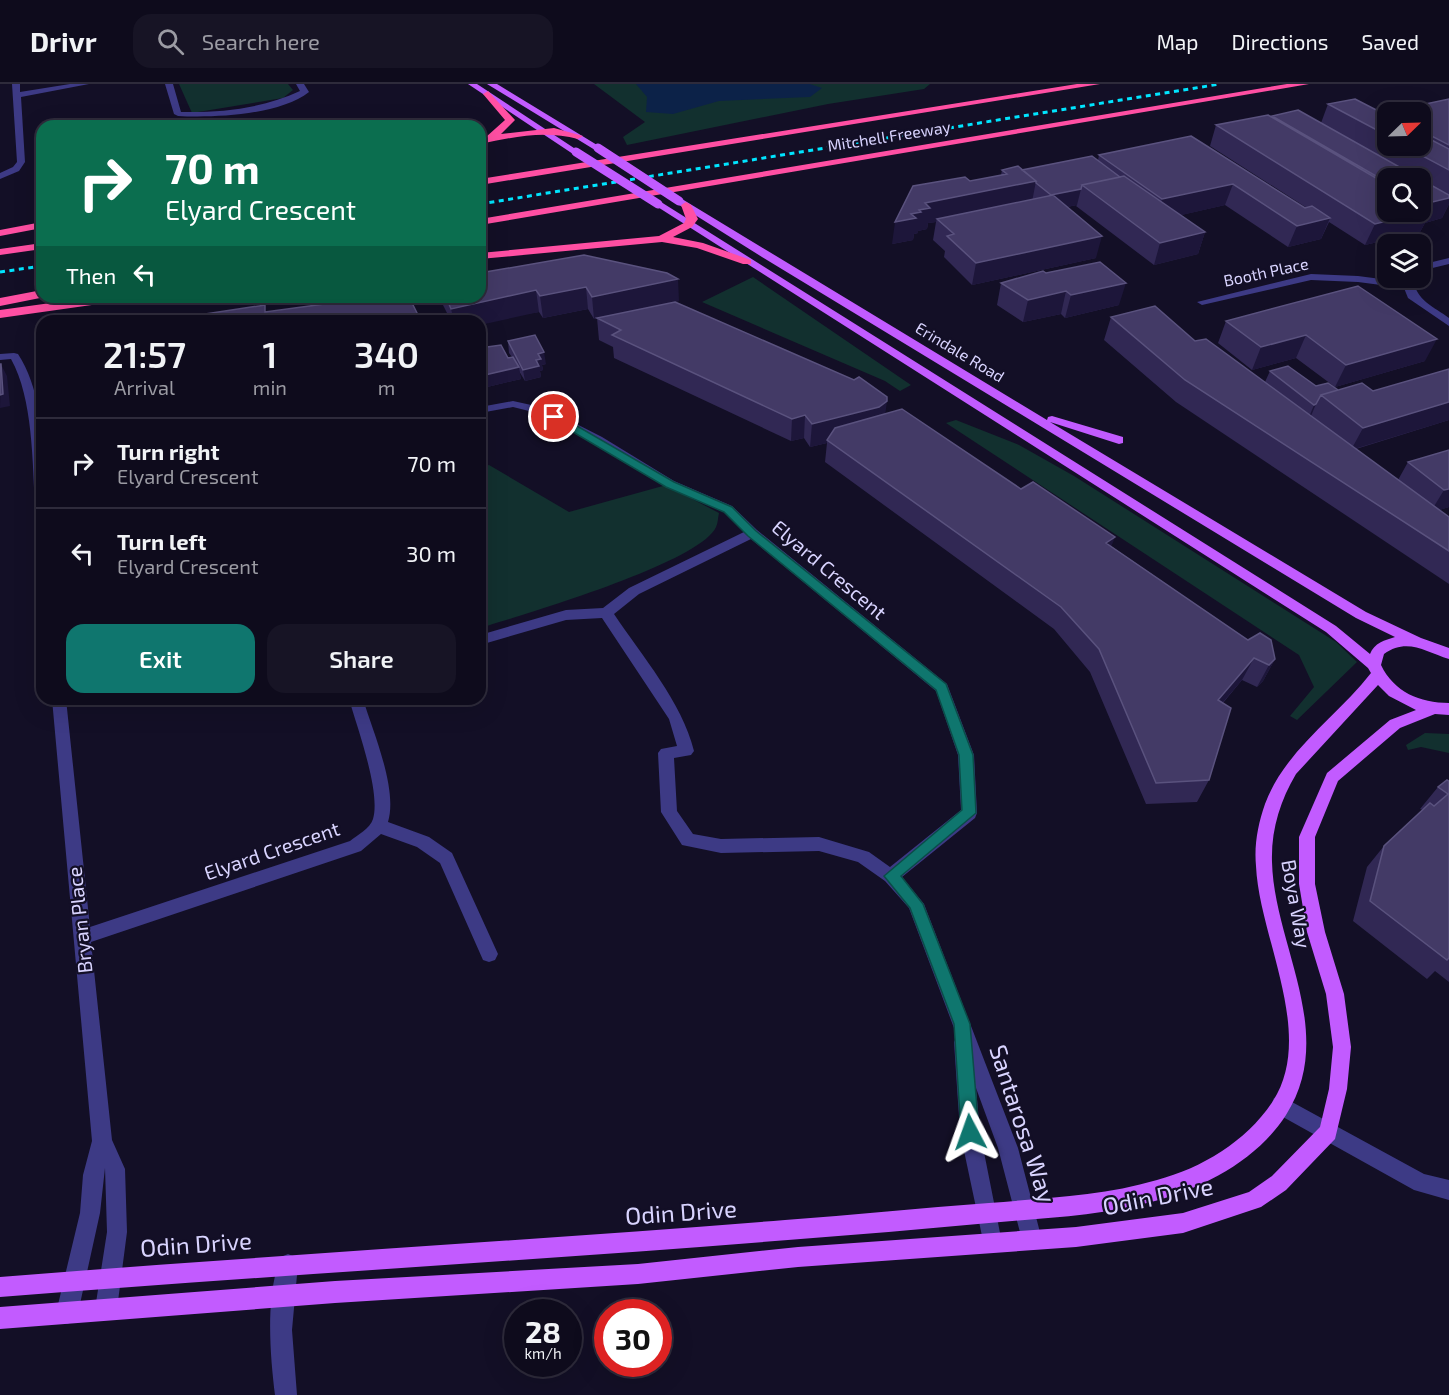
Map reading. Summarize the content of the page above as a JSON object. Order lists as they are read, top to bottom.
{
  "streets": {
    "highway": ["Mitchell Freeway"],
    "main road": ["Erindale Road", "Boya Way", "Odin Drive"],
    "street": [
      "Booth Place",
      "Elyard Crescent",
      "Bryan Place",
      "Santarosa Way"
    ]
  },
  "crossings": [
    ["Erindale Road", "Boya Way"],
    ["Elyard Crescent", "Bryan Place"],
    ["Elyard Crescent", "Santarosa Way"],
    ["Boya Way", "Odin Drive"],
    ["Bryan Place", "Odin Drive"],
    ["Santarosa Way", "Odin Drive"]
  ],
  "north": "top right",
  "page": {
    "header": "Drivr",
    "search": "Search here",
    "nav": ["Map", "Directions", "Saved"],
    "turn": ["70 m", "Elyard Crescent"],
    "then": "Then",
    "eta": [
      "21:57",
      "Arrival",
      "1",
      "min",
      "340",
      "m"
    ],
    "list": [
      {
        "name": "Turn right",
        "note": "Elyard Crescent",
        "value": "70 m"
      },
      {
        "name": "Turn left",
        "note": "Elyard Crescent",
        "value": "30 m"
      }
    ],
    "buttons": ["Exit", "Share"],
    "speed": "28 km/h",
    "limit": "30"
  }
}
